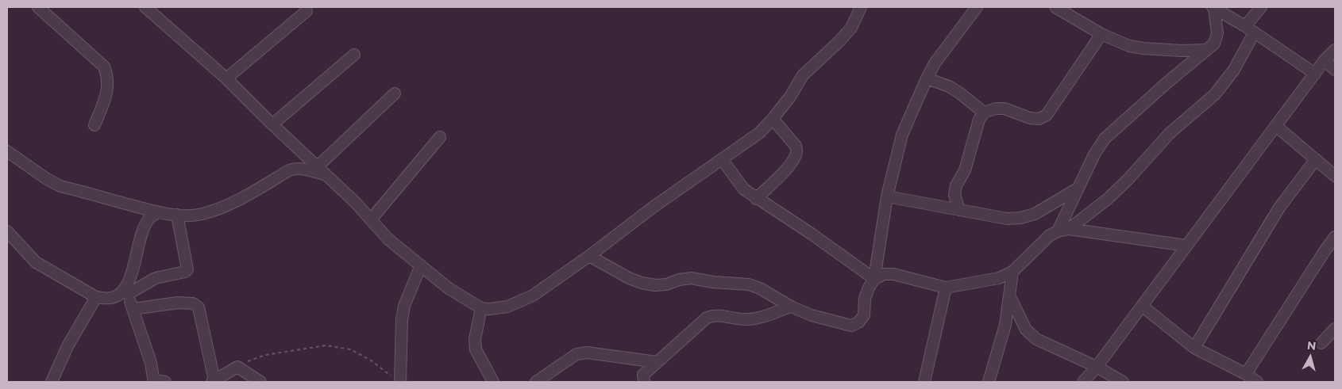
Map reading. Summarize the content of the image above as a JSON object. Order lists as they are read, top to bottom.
{
  "north": "top"
}
